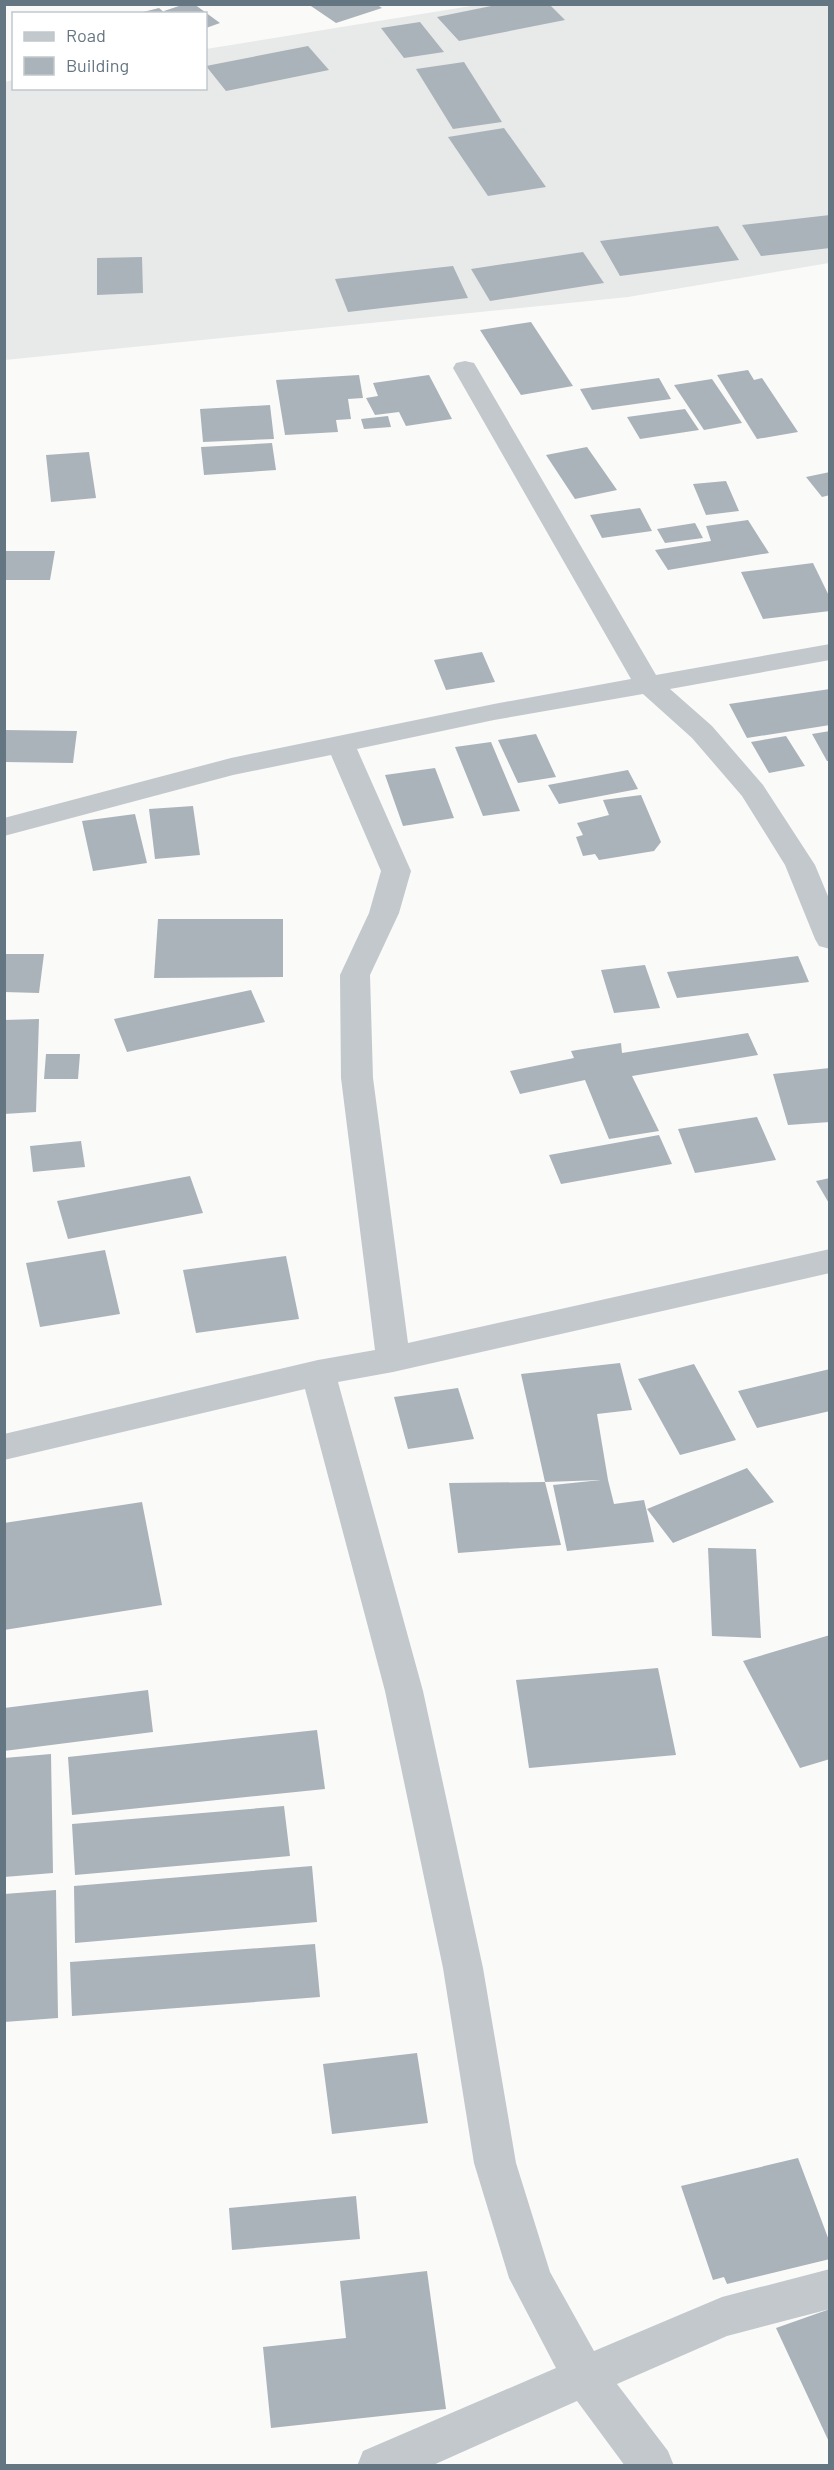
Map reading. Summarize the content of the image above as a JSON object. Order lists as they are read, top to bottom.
{
  "legend": ["Road", "Building"]
}
